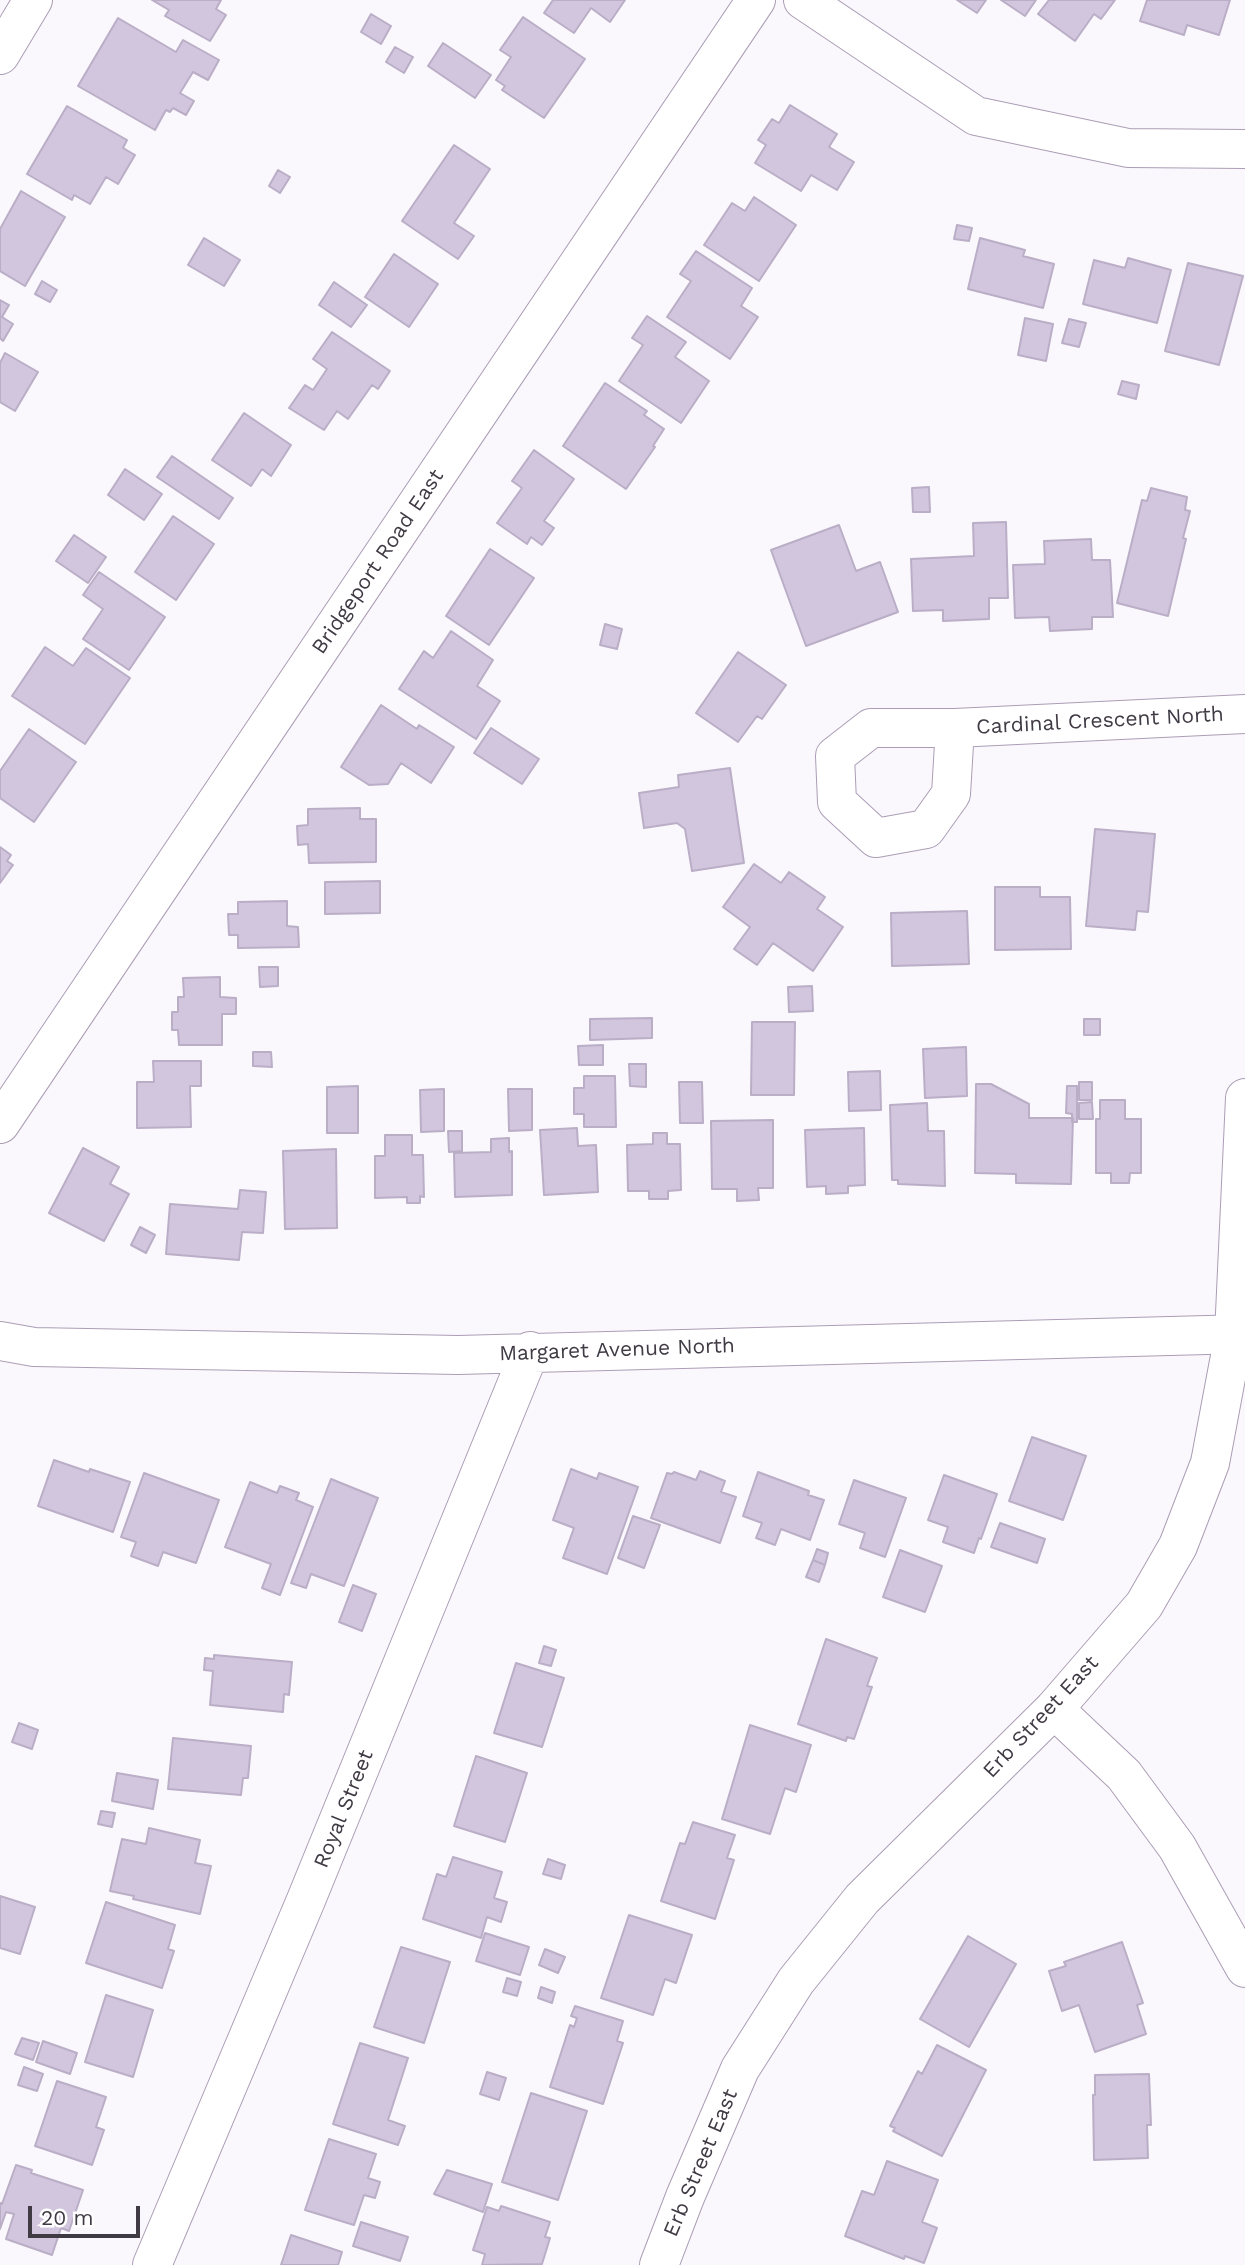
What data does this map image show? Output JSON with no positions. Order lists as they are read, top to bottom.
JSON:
{
  "streets": {
    "street": [
      "Bridgeport Road East",
      "Cardinal Crescent North",
      "Margaret Avenue North",
      "Erb Street East",
      "Royal Street"
    ]
  },
  "crossings": [
    ["Margaret Avenue North", "Erb Street East"],
    ["Margaret Avenue North", "Royal Street"]
  ],
  "scale_bar": "20 m"
}
